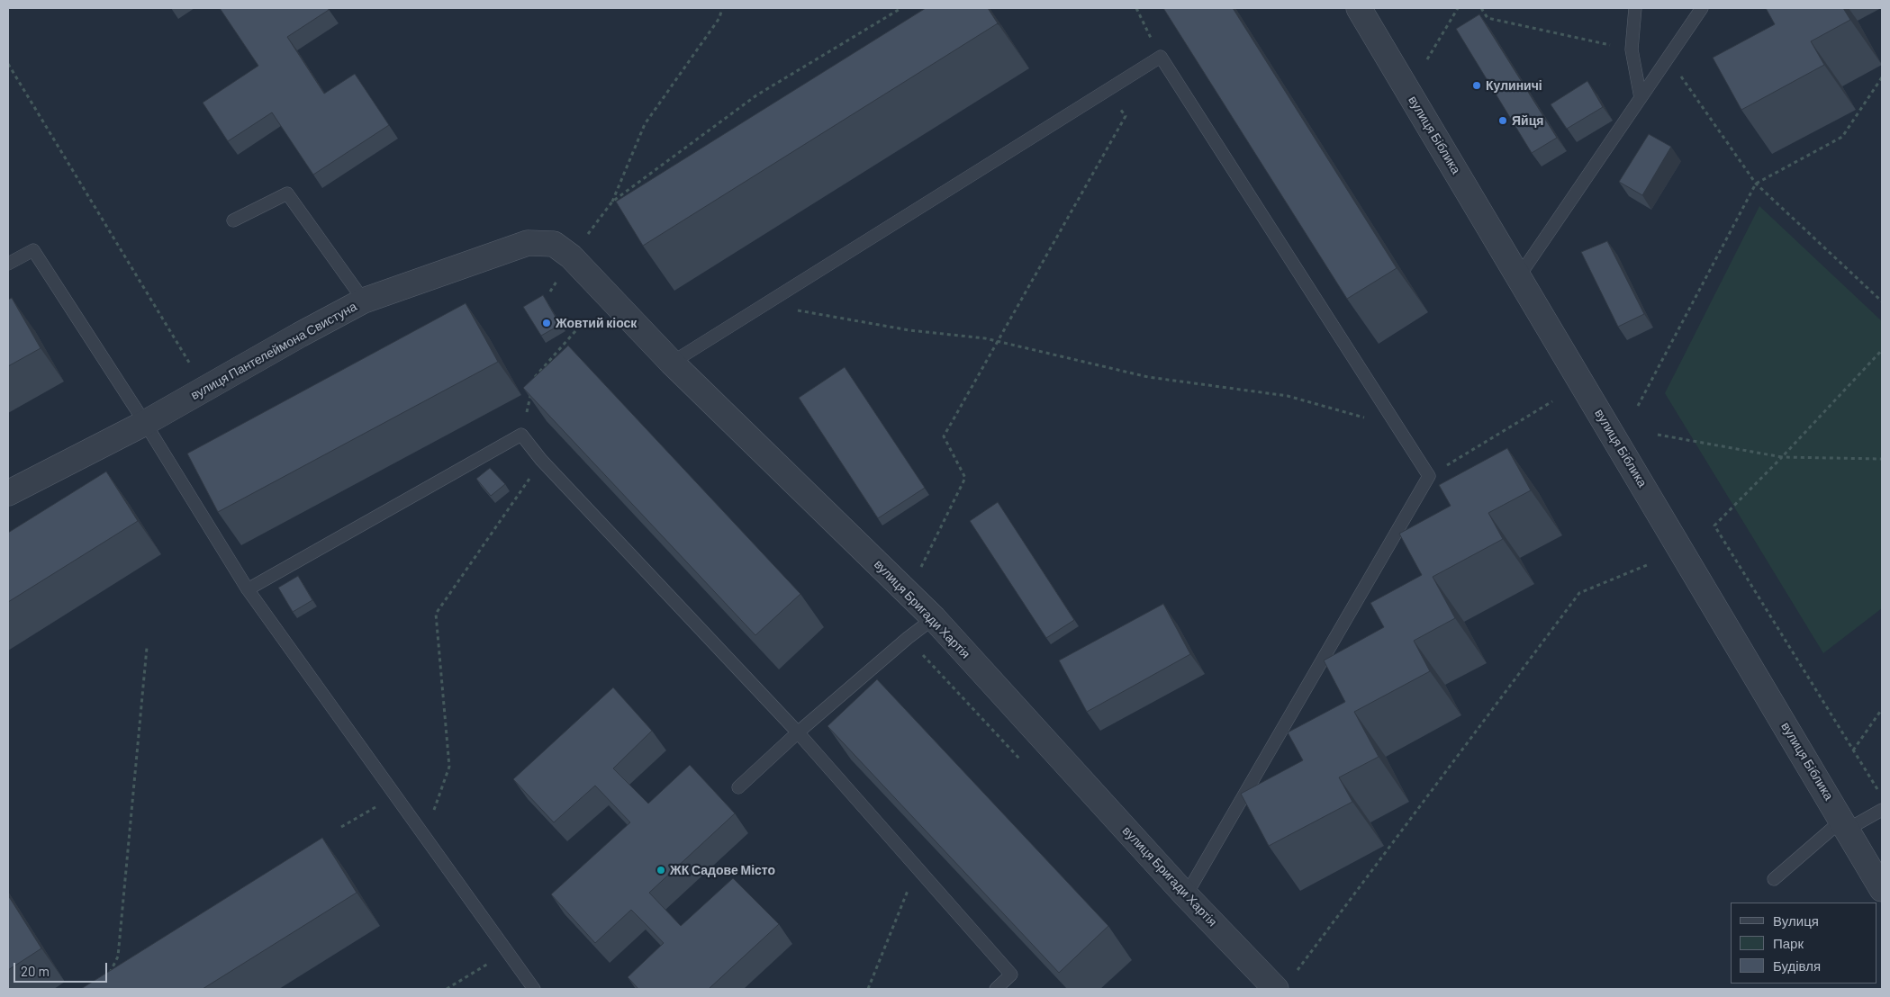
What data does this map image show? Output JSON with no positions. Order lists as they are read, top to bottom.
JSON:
{
  "streets": {
    "street": ["вулиця Біблика", "вулиця Пантелеймона Свистуна", "вулиця Бригади Хартія"]
  },
  "crossings": [
    ["вулиця Пантелеймона Свистуна", "вулиця Бригади Хартія"]
  ],
  "places": [
    "Кулиничі",
    "Яйця",
    "Жовтий кіоск",
    "ЖК Садове Місто"
  ],
  "legend": ["Вулиця", "Парк", "Будівля"],
  "scale_bar": "20 m"
}
